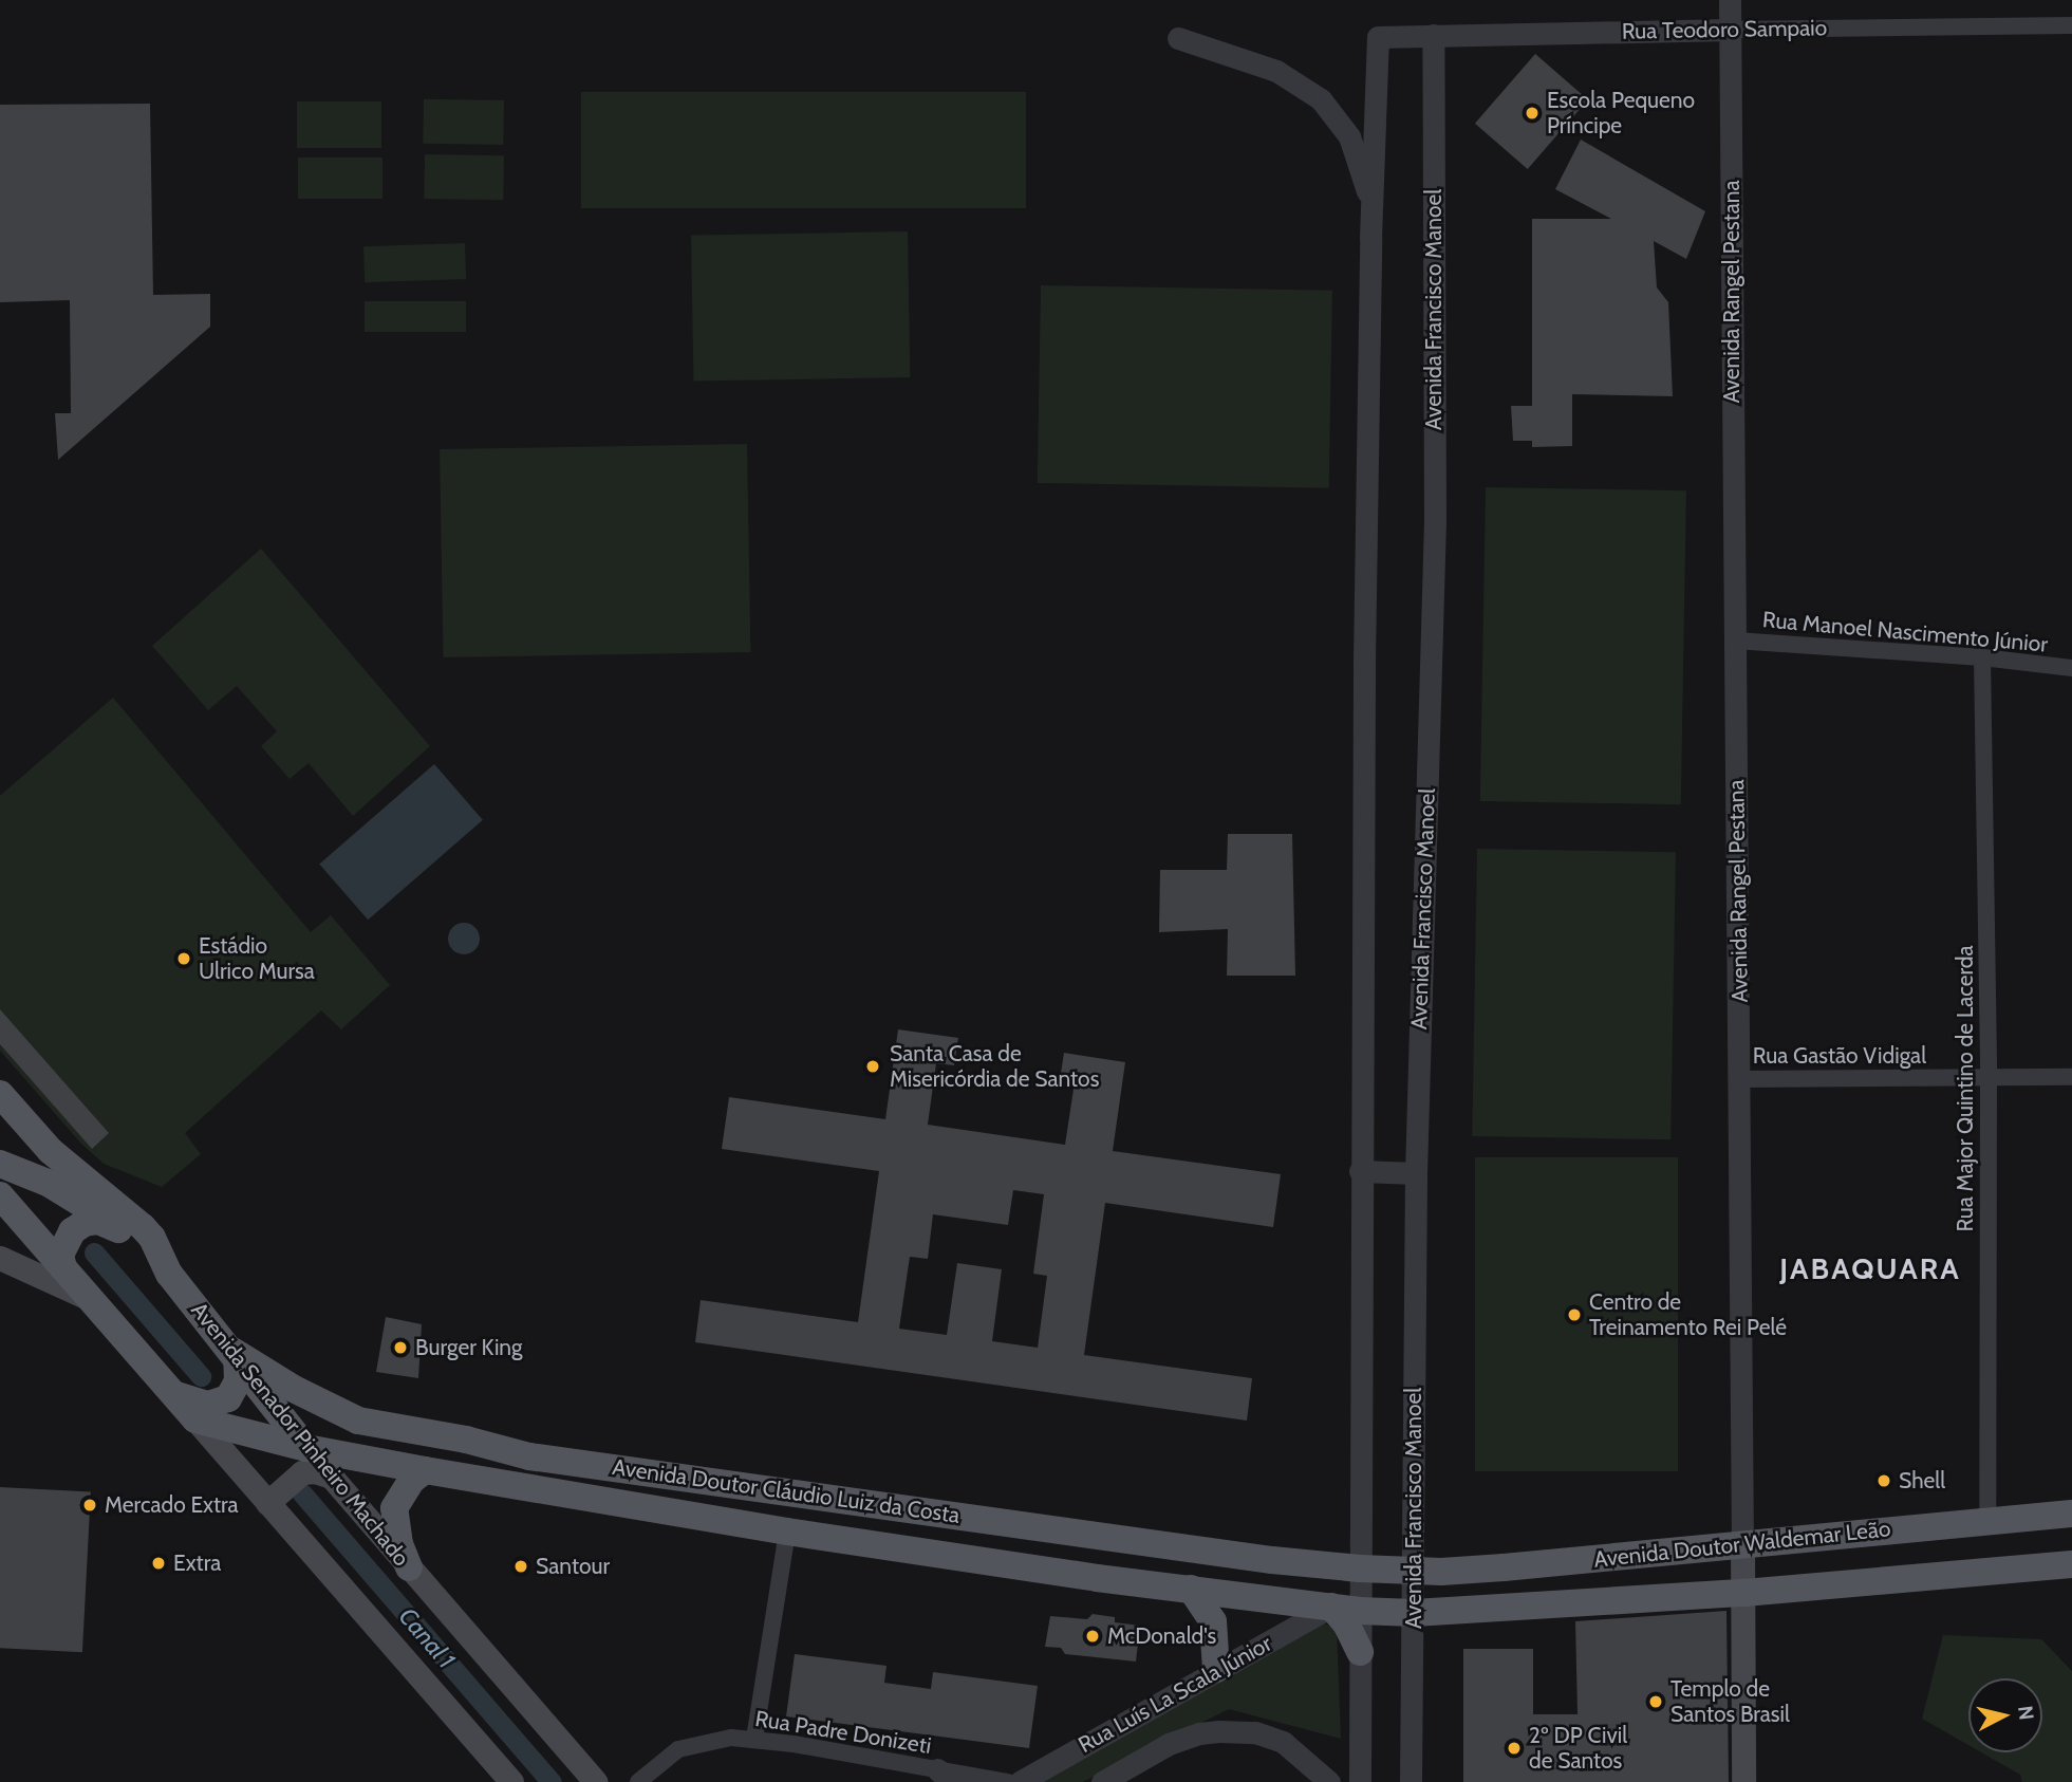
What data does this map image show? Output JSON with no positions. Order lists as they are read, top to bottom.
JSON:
{
  "streets": {
    "main road": [
      "Avenida Rangel Pestana",
      "Avenida Senador Pinheiro Machado",
      "Avenida Doutor Cláudio Luiz da Costa",
      "Avenida Doutor Waldemar Leão"
    ],
    "street": [
      "Rua Teodoro Sampaio",
      "Avenida Francisco Manoel",
      "Rua Manoel Nascimento Júnior",
      "Rua Gastão Vidigal",
      "Rua Major Quintino de Lacerda",
      "Rua Luís La Scala Júnior",
      "Rua Padre Donizeti"
    ]
  },
  "crossings": [
    ["Rua Teodoro Sampaio", "Avenida Rangel Pestana"],
    ["Rua Teodoro Sampaio", "Avenida Francisco Manoel"],
    ["Avenida Rangel Pestana", "Rua Manoel Nascimento Júnior"],
    ["Avenida Rangel Pestana", "Rua Gastão Vidigal"],
    ["Avenida Rangel Pestana", "Avenida Doutor Waldemar Leão"],
    ["Avenida Francisco Manoel", "Avenida Doutor Waldemar Leão"],
    ["Rua Manoel Nascimento Júnior", "Rua Major Quintino de Lacerda"],
    ["Rua Gastão Vidigal", "Rua Major Quintino de Lacerda"],
    ["Rua Major Quintino de Lacerda", "Avenida Doutor Waldemar Leão"],
    ["Avenida Senador Pinheiro Machado", "Avenida Doutor Cláudio Luiz da Costa"],
    ["Avenida Doutor Cláudio Luiz da Costa", "Avenida Doutor Waldemar Leão"],
    ["Avenida Doutor Cláudio Luiz da Costa", "Rua Luís La Scala Júnior"]
  ],
  "districts": ["JABAQUARA"],
  "water": ["Canal 1"],
  "places": [
    "Escola Pequeno Príncipe",
    "Estádio Ulrico Mursa",
    "Santa Casa de Misericórdia de Santos",
    "Centro de Treinamento Rei Pelé",
    "Burger King",
    "Shell",
    "Mercado Extra",
    "Extra",
    "Santour",
    "McDonald's",
    "Templo de Santos Brasil",
    "2º DP Civil de Santos"
  ],
  "north": "right"
}
